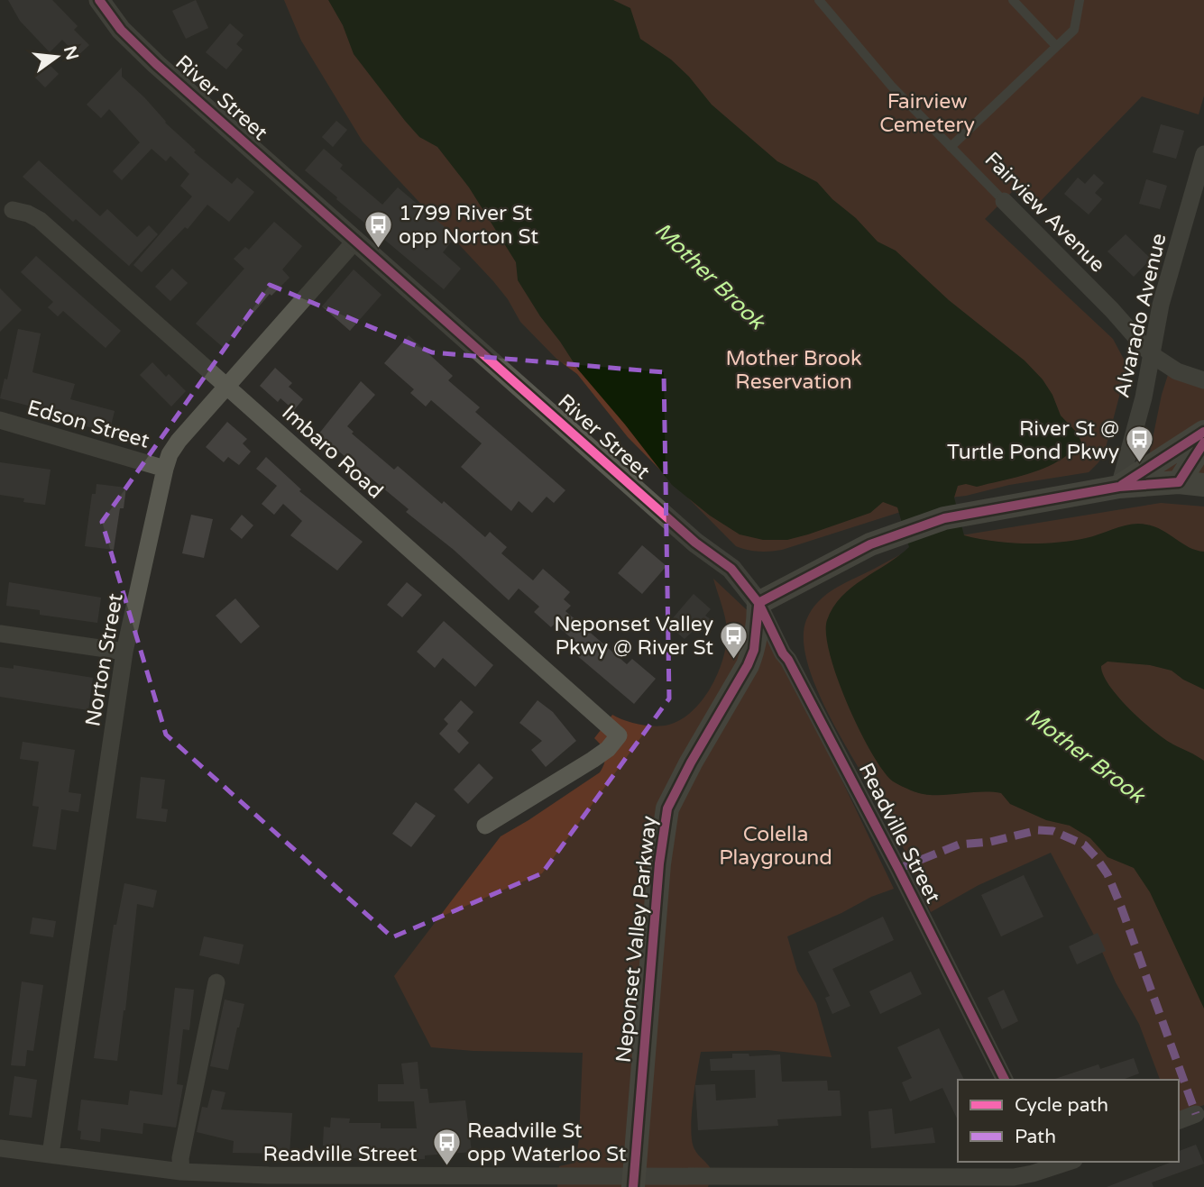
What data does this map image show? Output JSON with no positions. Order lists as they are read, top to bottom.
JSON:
{
  "streets": {
    "main road": ["Neponset Valley Parkway"],
    "street": [
      "River Street",
      "Fairview Avenue",
      "Alvarado Avenue",
      "Edson Street",
      "Imbaro Road",
      "Norton Street",
      "Readville Street"
    ]
  },
  "crossings": [
    ["River Street", "Norton Street"],
    ["River Street", "Readville Street"],
    ["River Street", "Neponset Valley Parkway"],
    ["Fairview Avenue", "Alvarado Avenue"],
    ["Edson Street", "Norton Street"],
    ["Imbaro Road", "Norton Street"],
    ["Norton Street", "Readville Street"],
    ["Readville Street", "Neponset Valley Parkway"]
  ],
  "water": ["Mother Brook"],
  "parks": ["Fairview Cemetery", "Mother Brook Reservation", "Colella Playground"],
  "places": {
    "bus stop": [
      "1799 River St opp Norton St",
      "River St @ Turtle Pond Pkwy",
      "Neponset Valley Pkwy @ River St",
      "Readville St opp Waterloo St"
    ]
  },
  "legend": ["Cycle path", "Path"],
  "north": "right"
}
